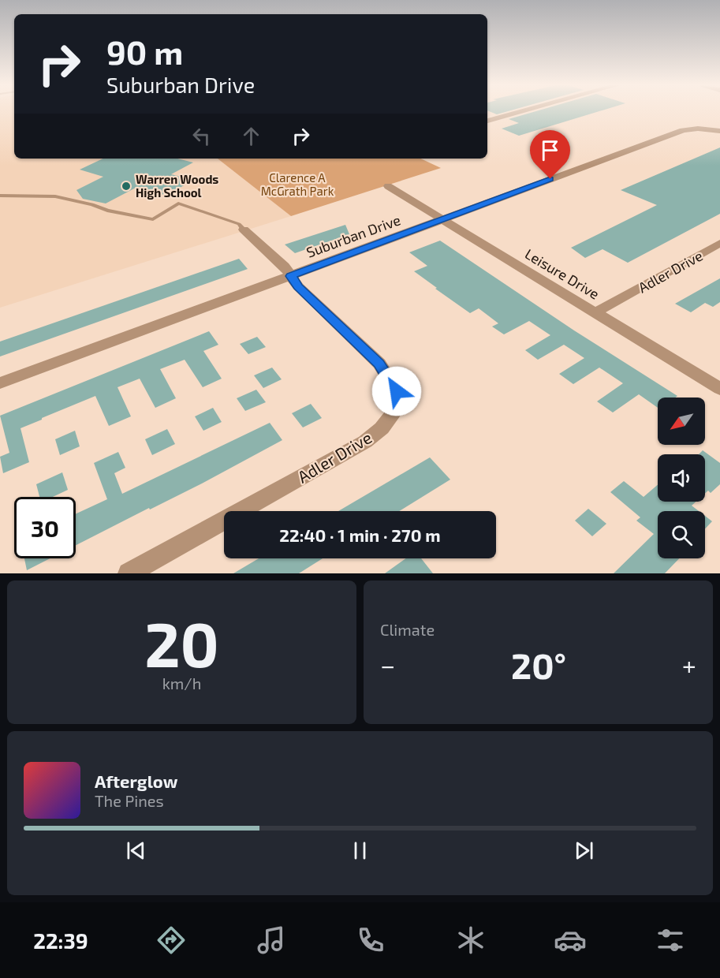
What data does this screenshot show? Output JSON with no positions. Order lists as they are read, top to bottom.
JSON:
{
  "streets": {
    "street": ["Suburban Drive", "Adler Drive", "Leisure Drive"]
  },
  "crossings": [
    ["Suburban Drive", "Adler Drive"],
    ["Suburban Drive", "Leisure Drive"],
    ["Adler Drive", "Leisure Drive"]
  ],
  "parks": ["Clarence A McGrath Park"],
  "places": ["Warren Woods High School"],
  "north": "bottom left",
  "page": {
    "turn": ["90 m", "Suburban Drive"],
    "limit": "30",
    "trip": "22:40 · 1 min · 270 m",
    "tile": [
      ["20", "km/h"],
      "Climate"
    ],
    "heat": ["−", "20°", "+"],
    "song": ["Afterglow", "The Pines"],
    "tabs": "22:39"
  }
}
